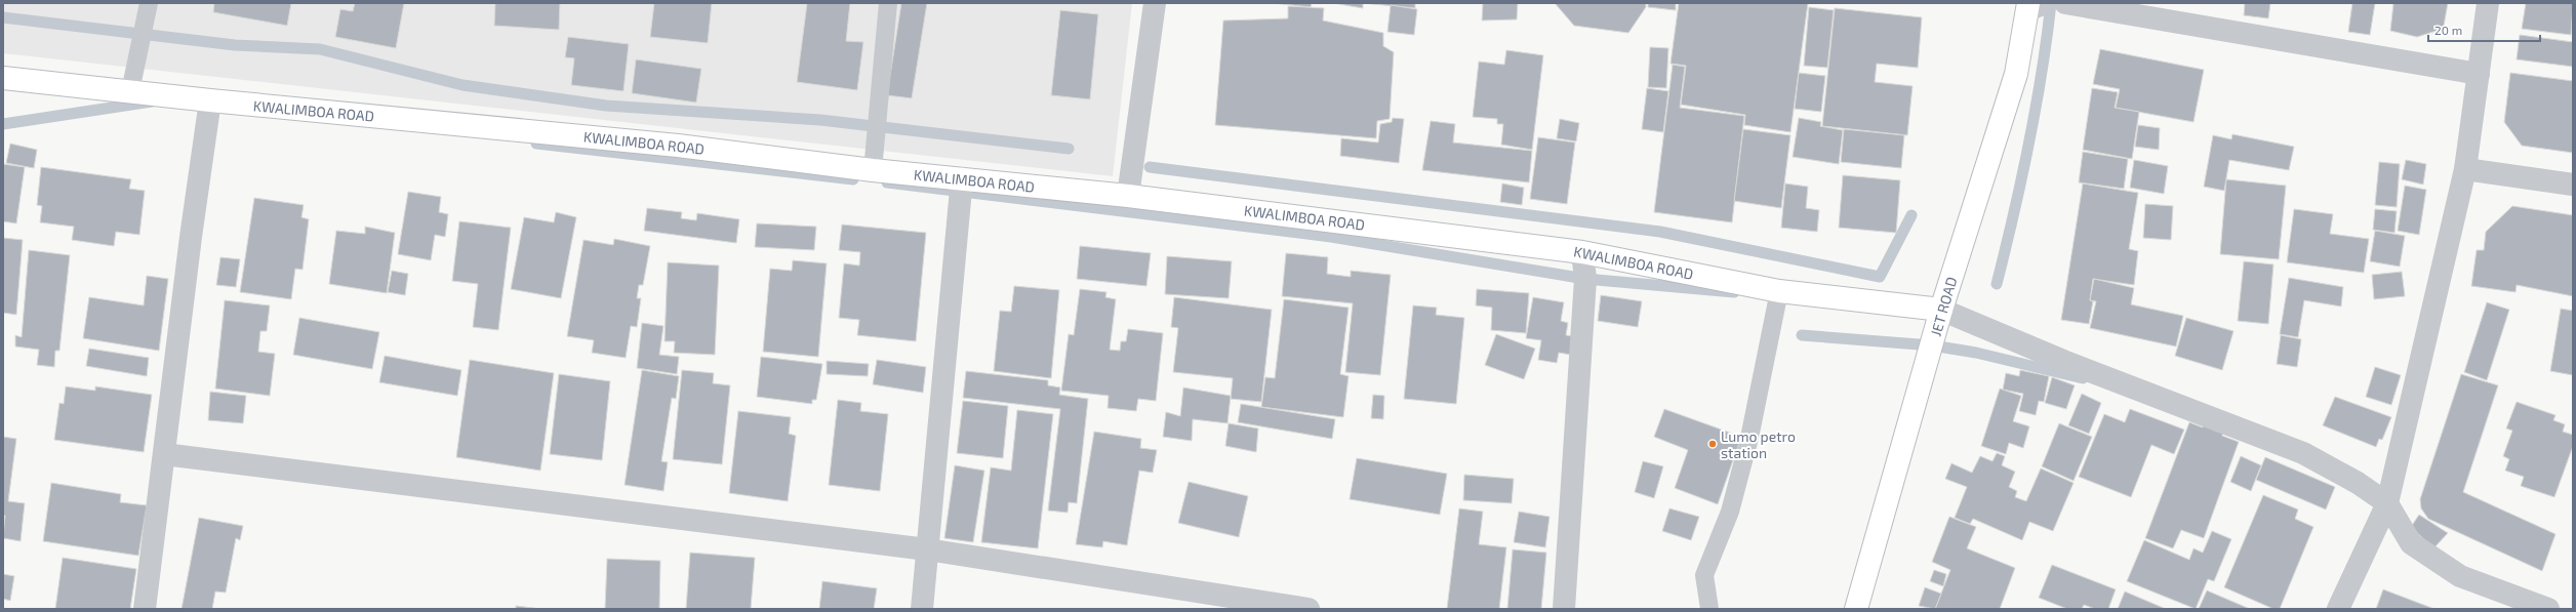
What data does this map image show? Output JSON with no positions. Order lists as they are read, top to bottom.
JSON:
{
  "streets": {
    "street": ["KWALIMBOA ROAD", "JET ROAD"]
  },
  "crossings": [
    ["KWALIMBOA ROAD", "JET ROAD"]
  ],
  "places": ["Lumo petro station"],
  "scale_bar": "20 m"
}
